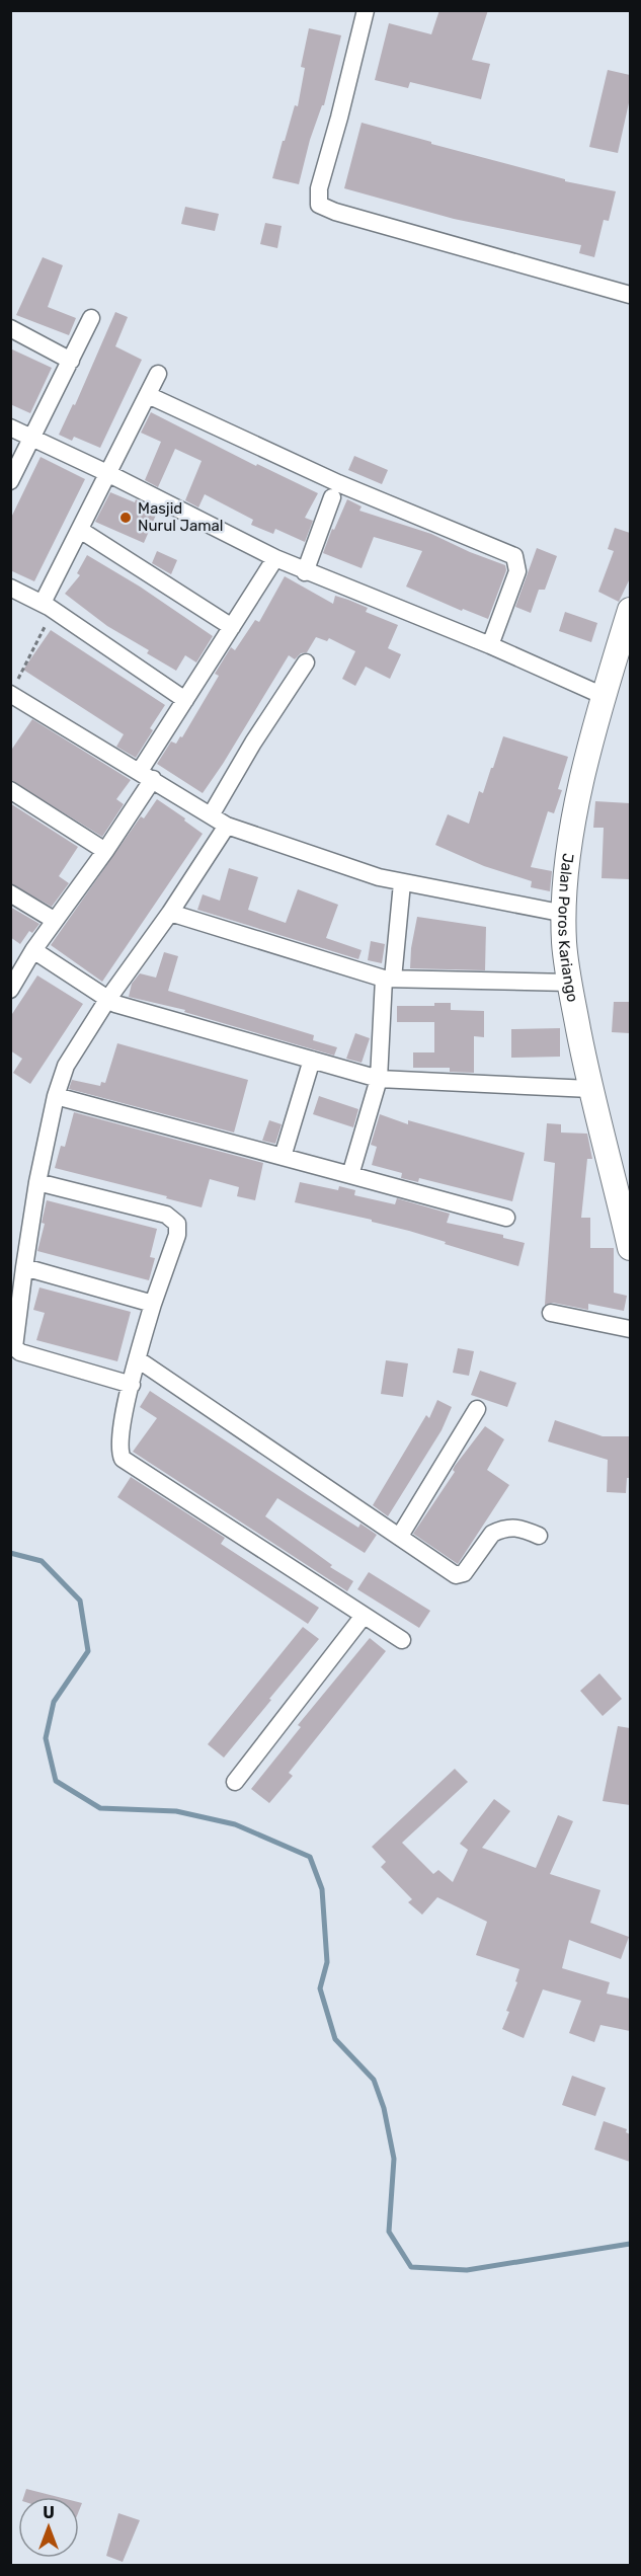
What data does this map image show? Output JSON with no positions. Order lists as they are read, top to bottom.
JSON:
{
  "streets": {
    "main road": ["Jalan Poros Kariango"]
  },
  "places": ["Masjid Nurul Jamal"],
  "north": "top"
}
